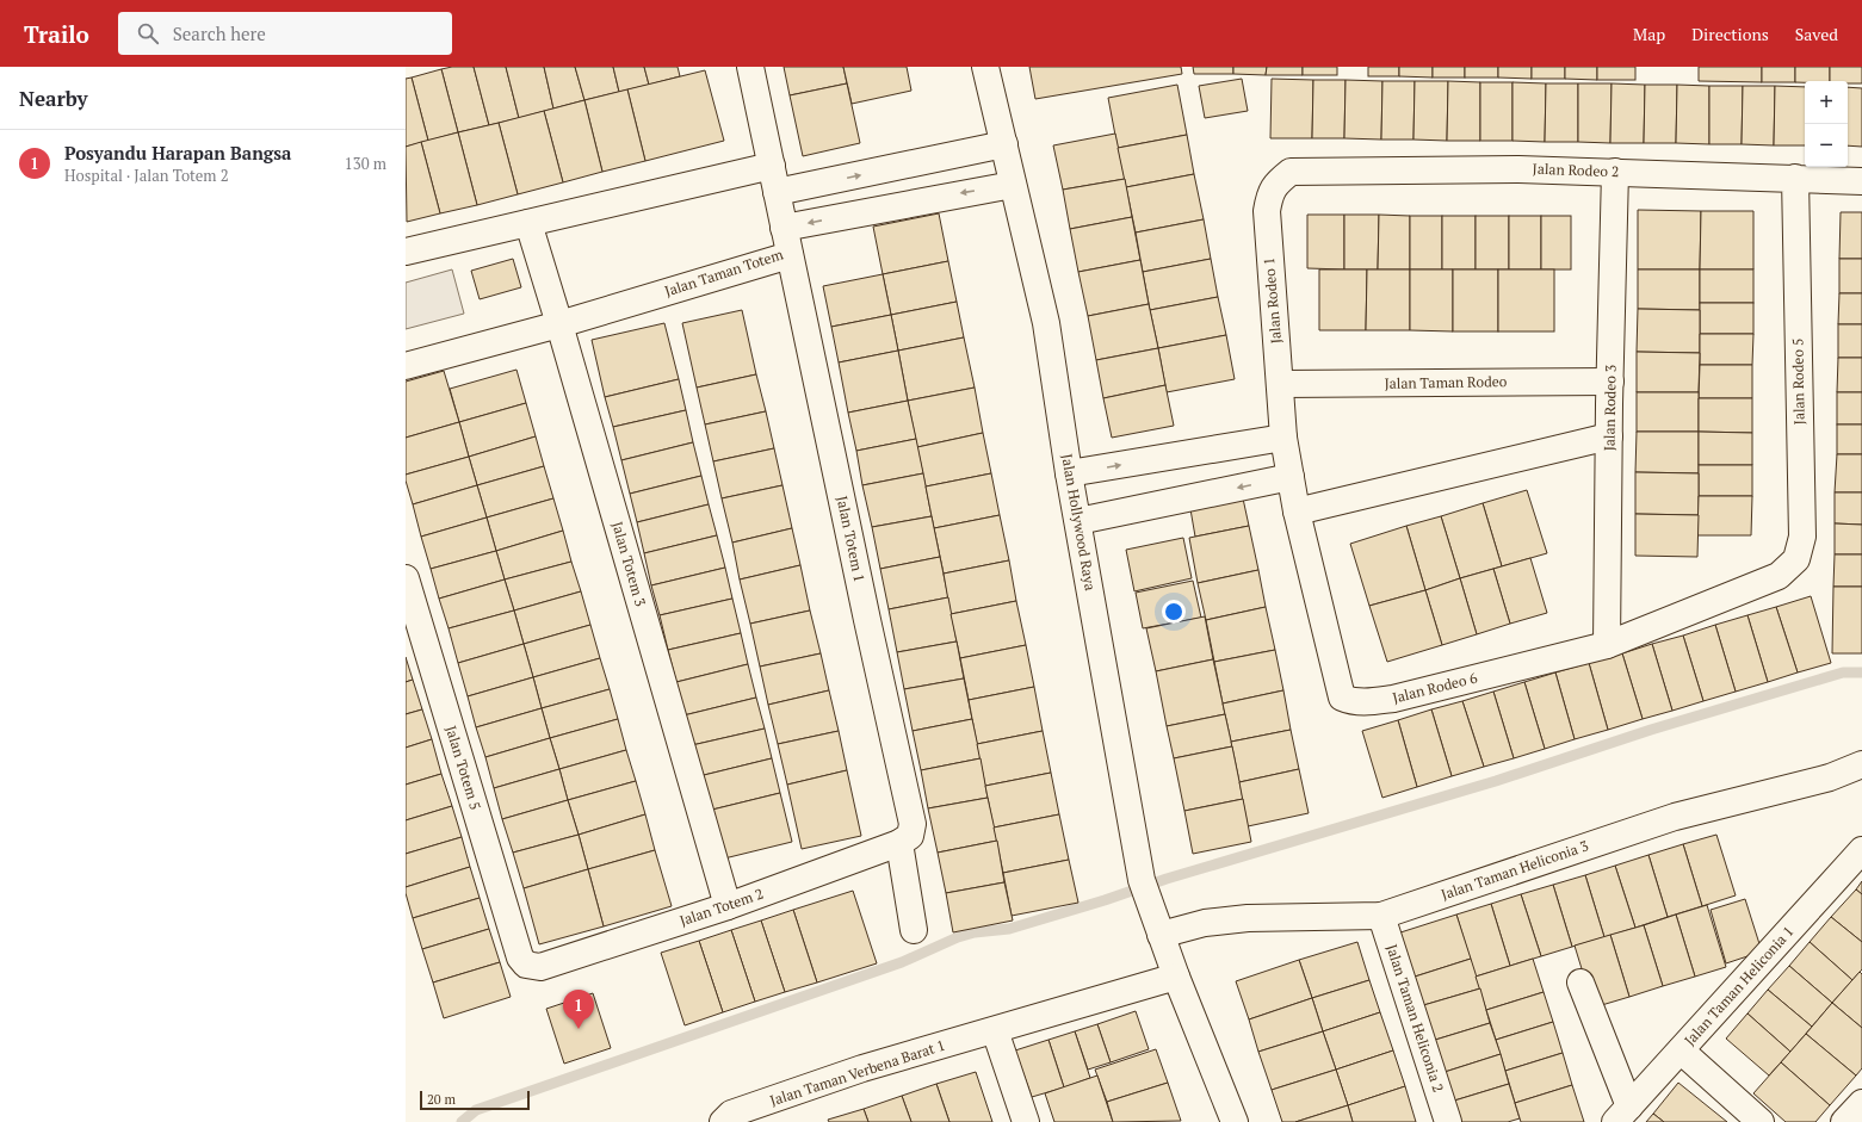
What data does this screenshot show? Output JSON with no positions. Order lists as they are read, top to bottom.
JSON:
{
  "streets": {
    "street": [
      "Jalan Rodeo 2",
      "Jalan Taman Totem",
      "Jalan Rodeo 1",
      "Jalan Rodeo 5",
      "Jalan Taman Rodeo",
      "Jalan Rodeo 3",
      "Jalan Hollywood Raya",
      "Jalan Totem 1",
      "Jalan Totem 3",
      "Jalan Rodeo 6",
      "Jalan Totem 5",
      "Jalan Taman Heliconia 3",
      "Jalan Totem 2",
      "Jalan Taman Heliconia 1",
      "Jalan Taman Heliconia 2",
      "Jalan Taman Verbena Barat 1"
    ]
  },
  "crossings": [
    ["Jalan Rodeo 2", "Jalan Rodeo 1"],
    ["Jalan Rodeo 2", "Jalan Rodeo 5"],
    ["Jalan Rodeo 2", "Jalan Rodeo 3"],
    ["Jalan Taman Totem", "Jalan Totem 1"],
    ["Jalan Taman Totem", "Jalan Totem 3"],
    ["Jalan Rodeo 1", "Jalan Taman Rodeo"],
    ["Jalan Rodeo 1", "Jalan Rodeo 6"],
    ["Jalan Rodeo 5", "Jalan Rodeo 6"],
    ["Jalan Taman Rodeo", "Jalan Rodeo 3"],
    ["Jalan Rodeo 3", "Jalan Rodeo 6"],
    ["Jalan Hollywood Raya", "Jalan Taman Heliconia 3"],
    ["Jalan Hollywood Raya", "Jalan Taman Verbena Barat 1"],
    ["Jalan Totem 1", "Jalan Totem 2"],
    ["Jalan Totem 3", "Jalan Totem 2"],
    ["Jalan Totem 5", "Jalan Totem 2"],
    ["Jalan Taman Heliconia 3", "Jalan Taman Heliconia 2"]
  ],
  "scale_bar": "20 m",
  "page": {
    "header": "Trailo",
    "search": "Search here",
    "nav": ["Map", "Directions", "Saved"],
    "heading": "Nearby",
    "map_buttons": ["+", "−"],
    "list": [
      {
        "mark": "1",
        "name": "Posyandu Harapan Bangsa",
        "note": "Hospital · Jalan Totem 2",
        "value": "130 m"
      }
    ],
    "pins": "1",
    "scale": "20 m"
  }
}
